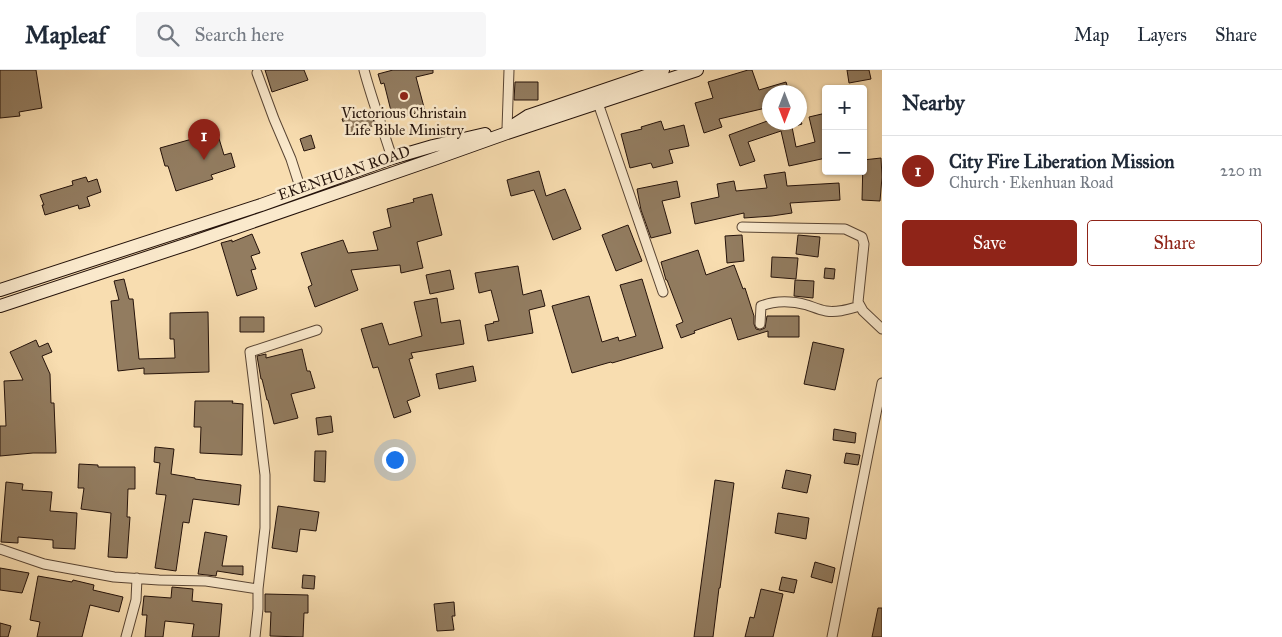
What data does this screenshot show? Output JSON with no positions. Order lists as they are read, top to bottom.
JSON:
{
  "streets": {
    "main road": ["EKENHUAN ROAD"]
  },
  "places": ["Victorious Christain Life Bible Ministry"],
  "north": "bottom",
  "page": {
    "header": "Mapleaf",
    "search": "Search here",
    "nav": ["Map", "Layers", "Share"],
    "heading": "Nearby",
    "map_buttons": ["+", "−"],
    "pins": "1",
    "list": [
      {
        "mark": "1",
        "name": "City Fire Liberation Mission",
        "note": "Church · Ekenhuan Road",
        "value": "220 m"
      }
    ],
    "buttons": ["Save", "Share"]
  }
}
